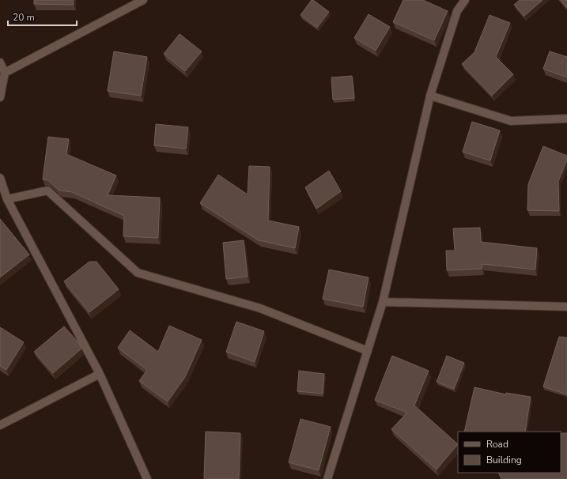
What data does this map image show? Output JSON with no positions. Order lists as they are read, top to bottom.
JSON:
{
  "legend": ["Road", "Building"],
  "scale_bar": "20 m"
}
